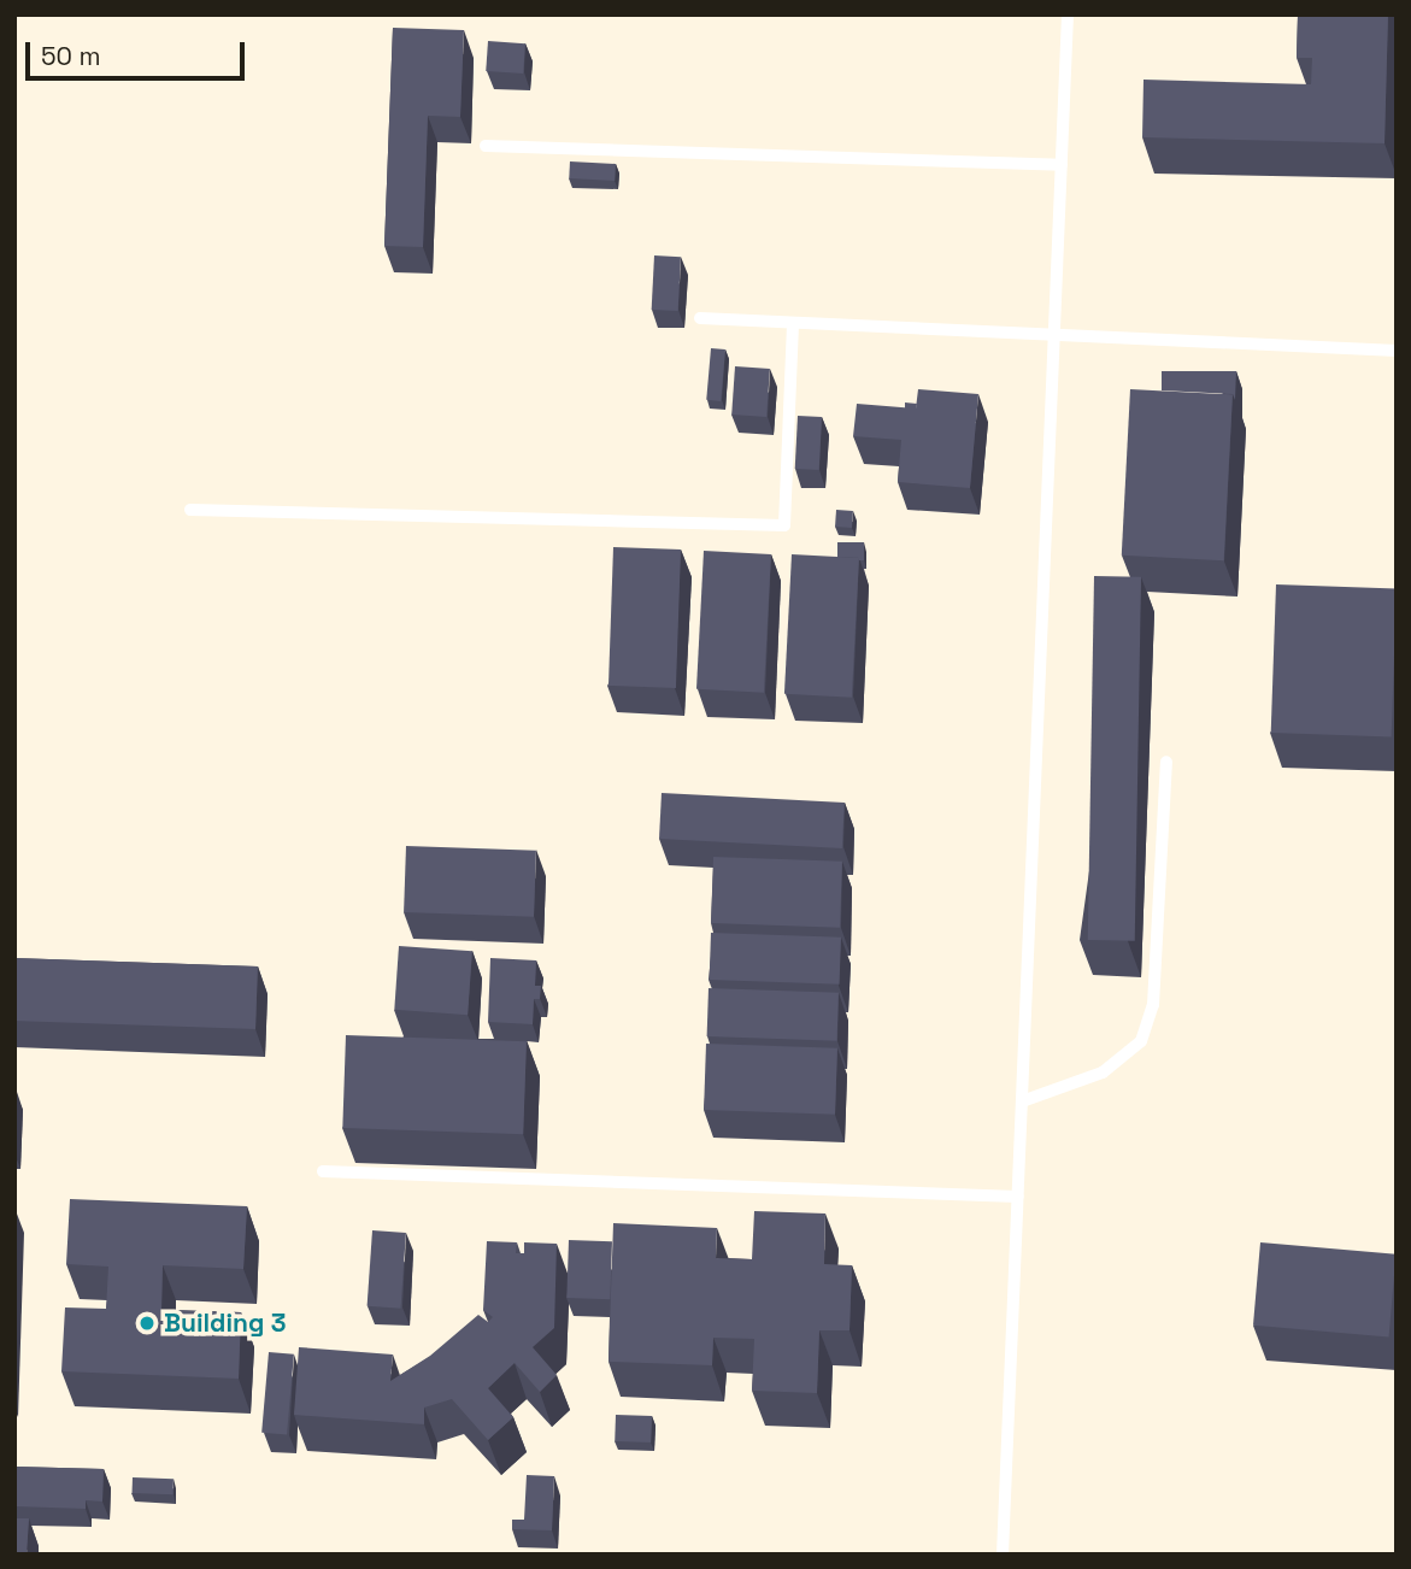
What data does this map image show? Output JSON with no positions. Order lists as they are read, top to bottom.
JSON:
{
  "places": ["Building 3"],
  "scale_bar": "50 m"
}
